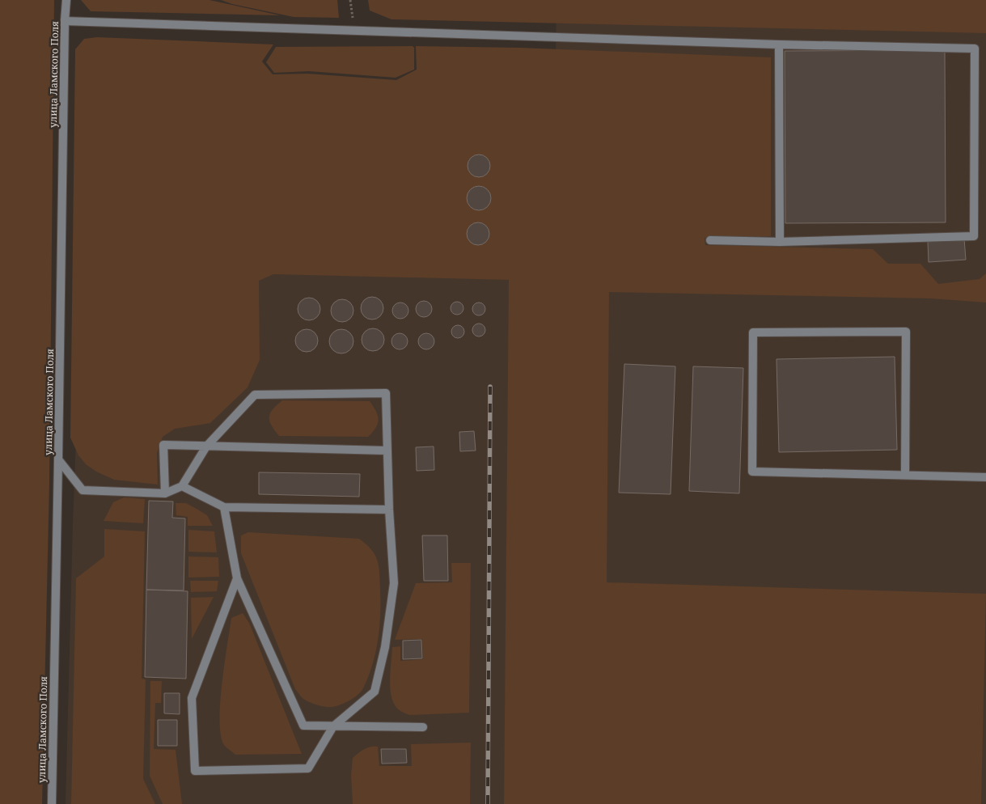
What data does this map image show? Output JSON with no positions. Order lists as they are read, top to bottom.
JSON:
{
  "streets": {
    "street": ["улица Ламского Поля"]
  }
}
